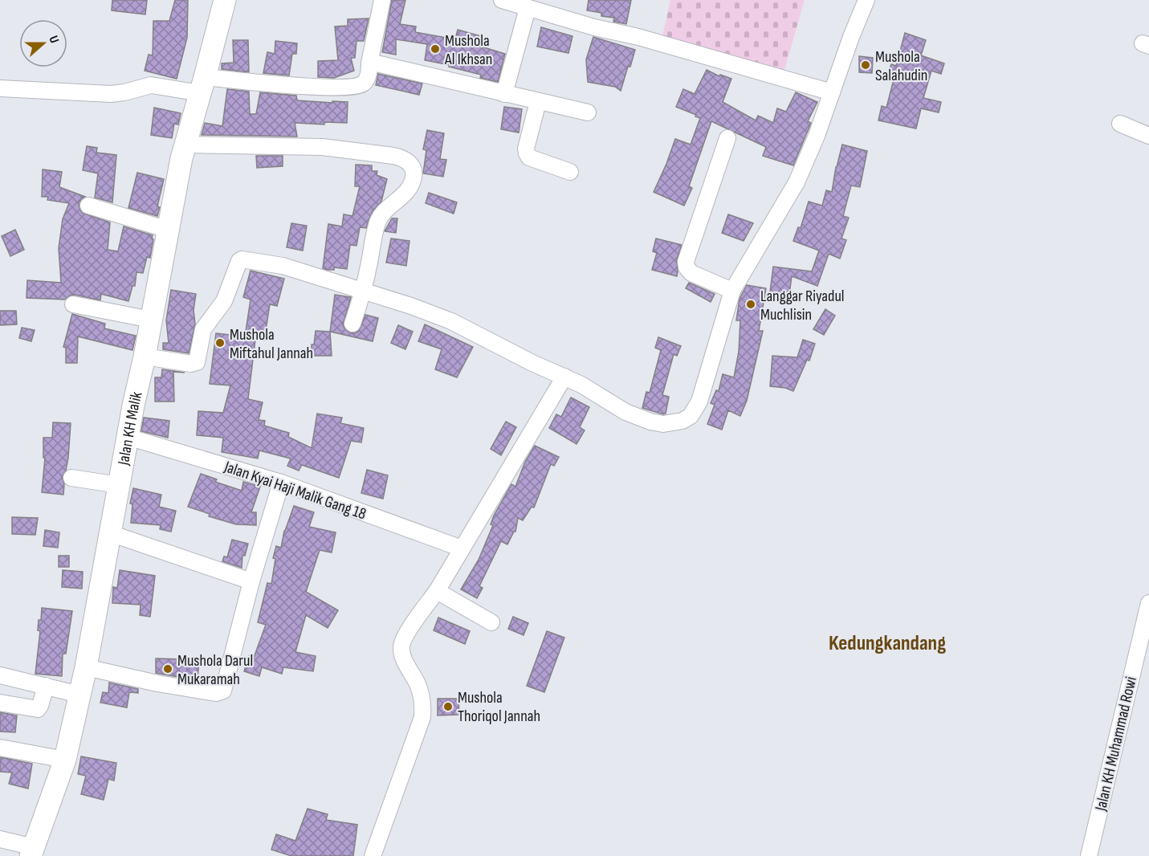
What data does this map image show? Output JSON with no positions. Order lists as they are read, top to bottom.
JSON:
{
  "streets": {
    "street": ["Jalan KH Malik", "Jalan Kyai Haji Malik Gang 18", "Jalan KH Muhammad Rowi"]
  },
  "crossings": [
    ["Jalan KH Malik", "Jalan Kyai Haji Malik Gang 18"]
  ],
  "districts": ["Kedungkandang"],
  "places": [
    "Mushola Al Ikhsan",
    "Mushola Salahudin",
    "Langgar Riyadul Muchlisin",
    "Mushola Miftahul Jannah",
    "Mushola Darul Mukaramah",
    "Mushola Thoriqol Jannah"
  ],
  "north": "right"
}
